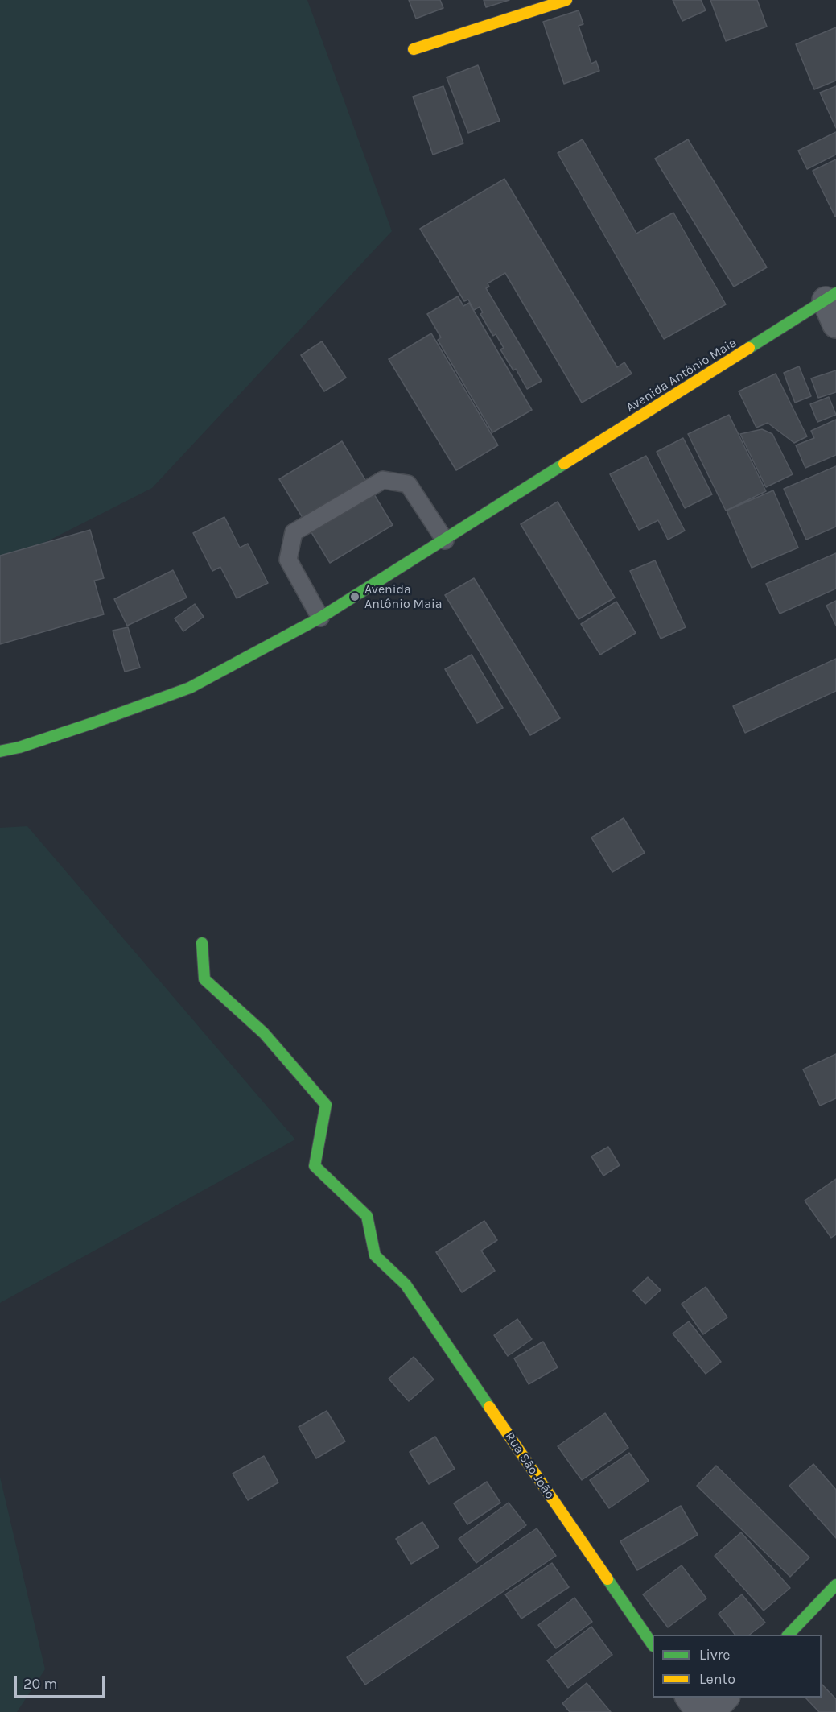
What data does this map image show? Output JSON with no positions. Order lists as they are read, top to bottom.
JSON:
{
  "streets": {
    "street": ["Avenida Antônio Maia", "Rua São João"]
  },
  "places": ["Avenida Antônio Maia"],
  "legend": ["Livre", "Lento"],
  "scale_bar": "20 m"
}
